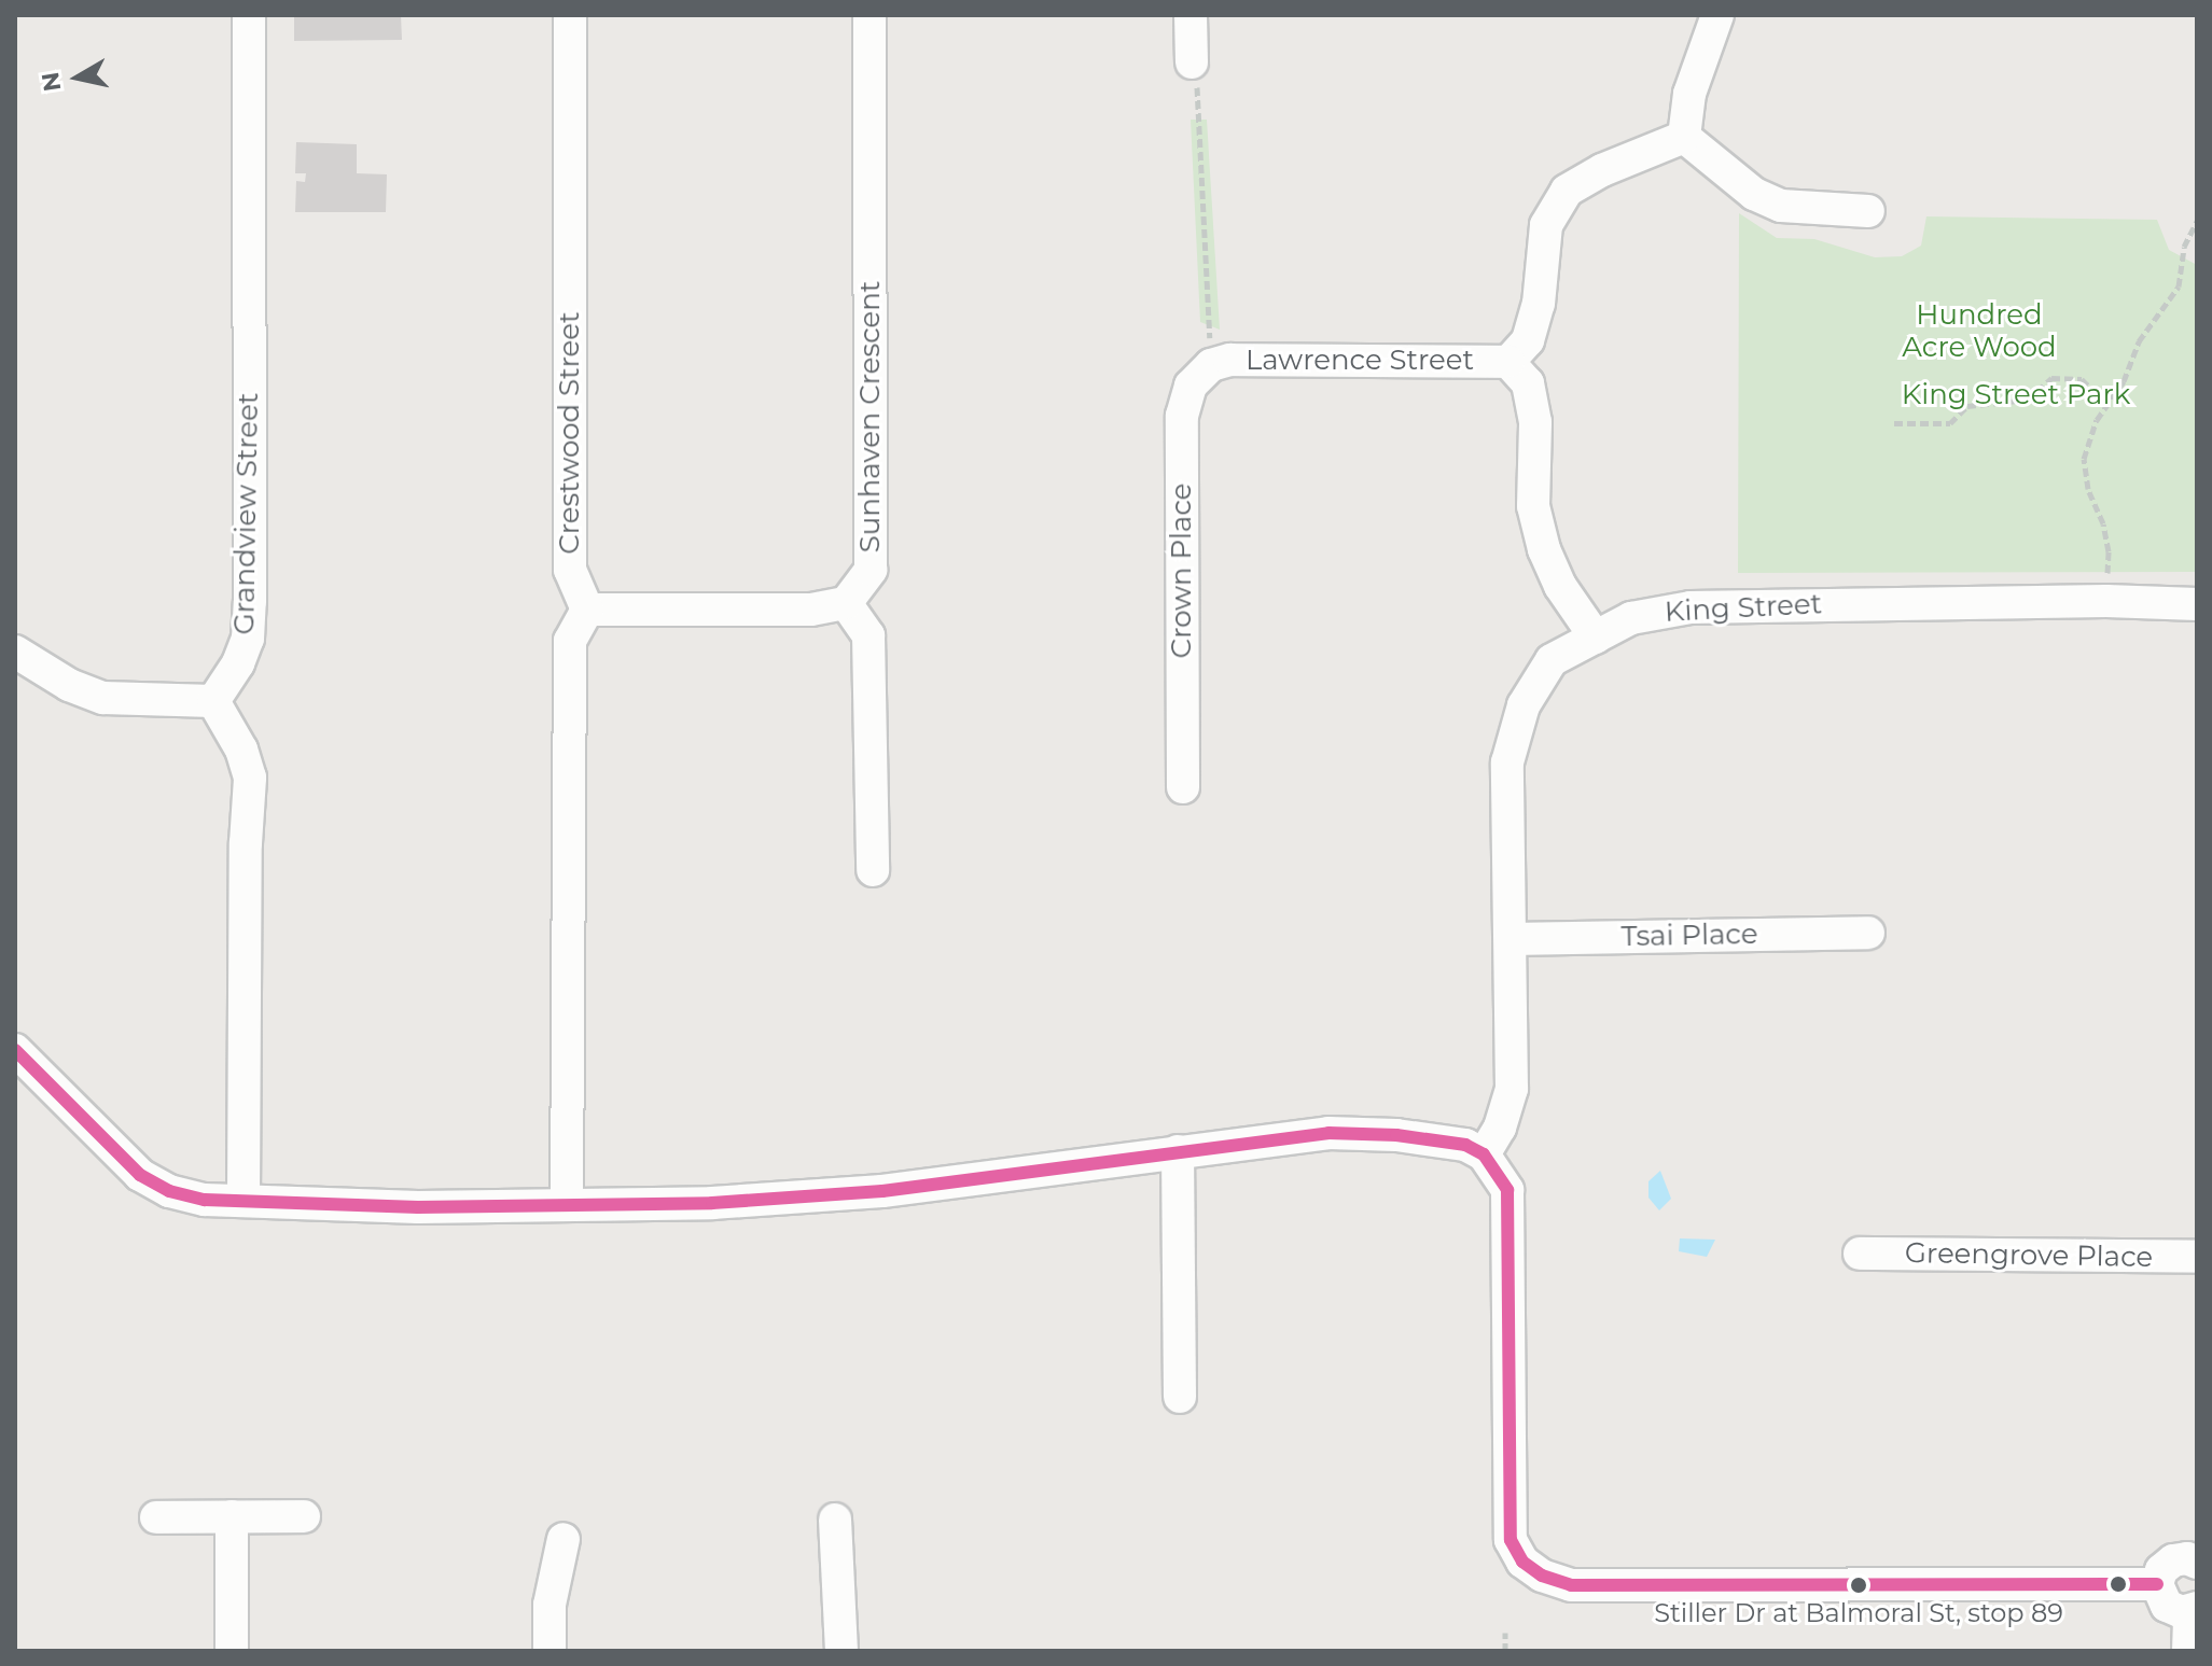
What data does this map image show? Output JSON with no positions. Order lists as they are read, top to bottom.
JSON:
{
  "streets": {
    "street": [
      "Lawrence Street",
      "Sunhaven Crescent",
      "Crestwood Street",
      "Grandview Street",
      "Crown Place",
      "King Street",
      "Tsai Place",
      "Greengrove Place"
    ]
  },
  "crossings": [
    ["Lawrence Street", "Crown Place"],
    ["King Street", "Tsai Place"]
  ],
  "parks": ["Hundred Acre Wood", "King Street Park"],
  "places": ["Stiller Dr at Balmoral St, stop 89"],
  "north": "left"
}
